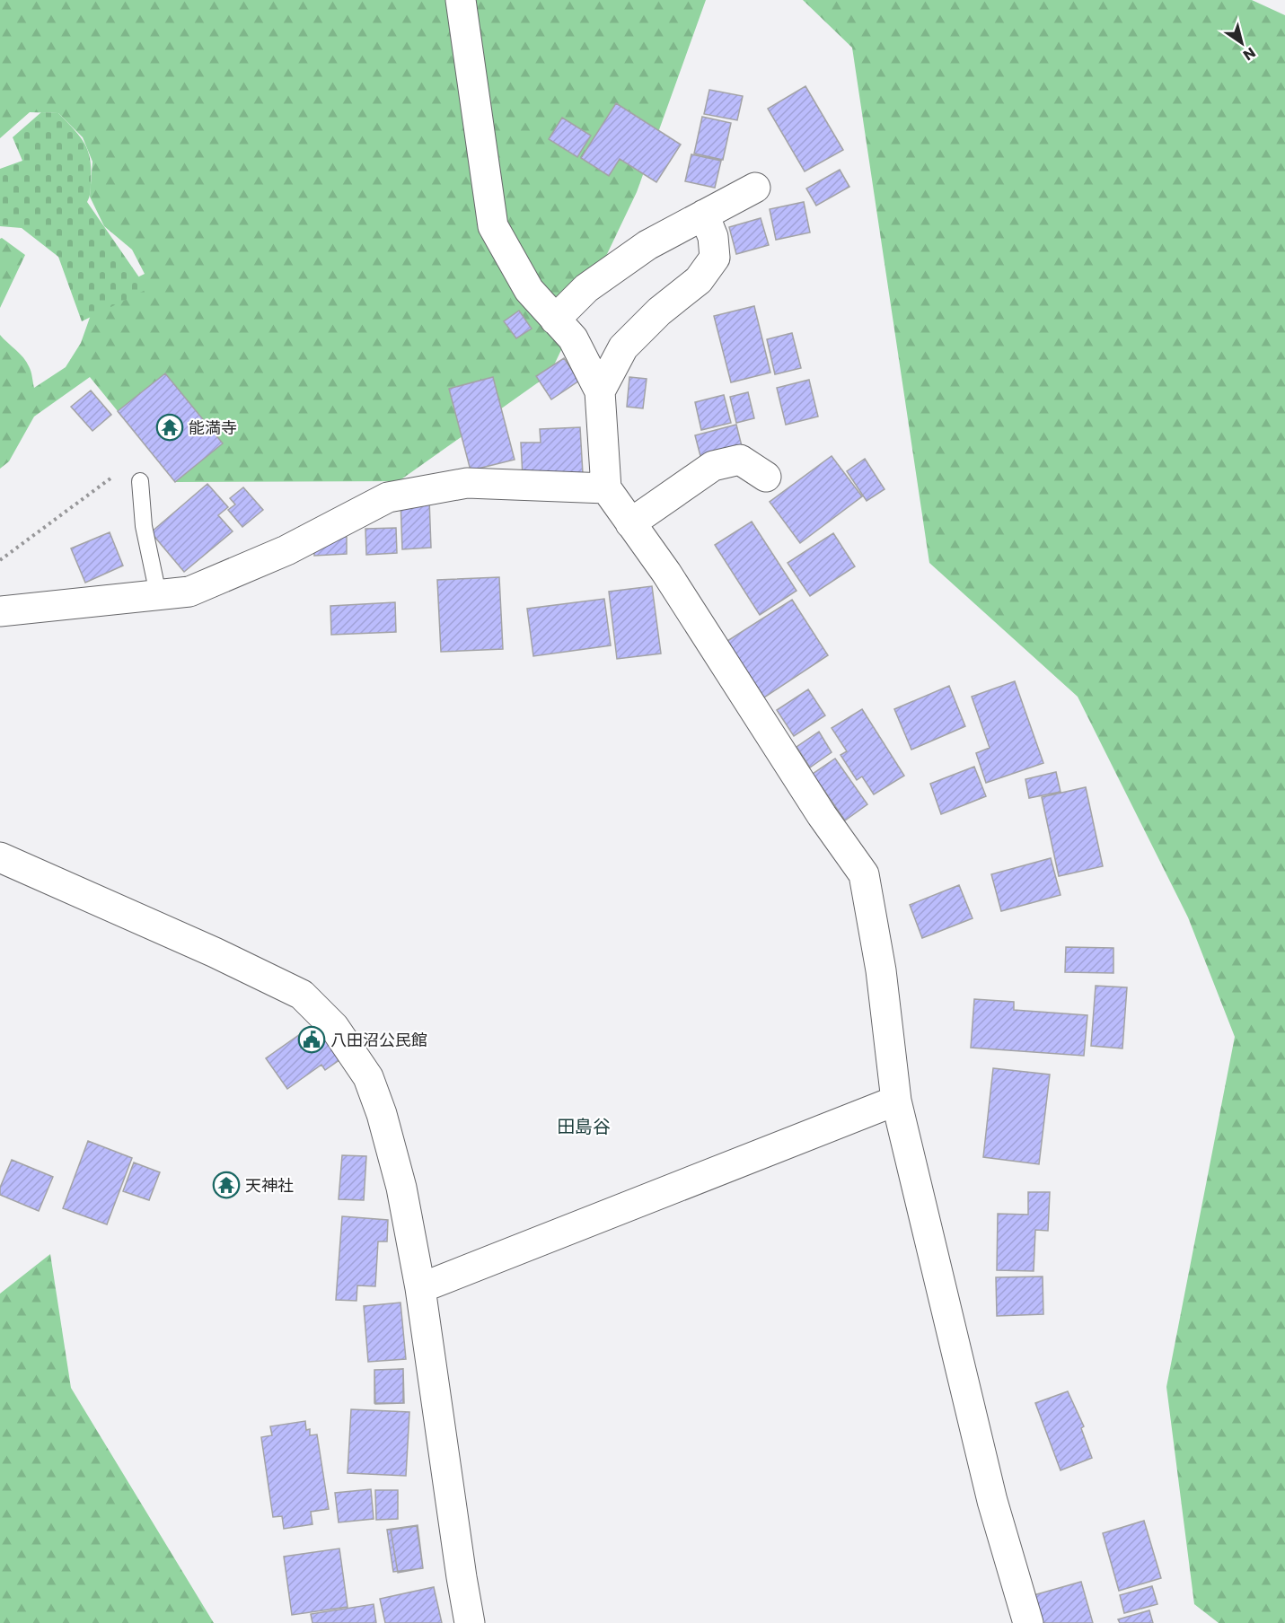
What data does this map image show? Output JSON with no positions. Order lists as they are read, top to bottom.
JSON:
{
  "districts": ["田島谷"],
  "places": {
    "temple": ["能満寺", "天神社"],
    "public building": ["八田沼公民館"]
  },
  "north": "bottom right"
}
